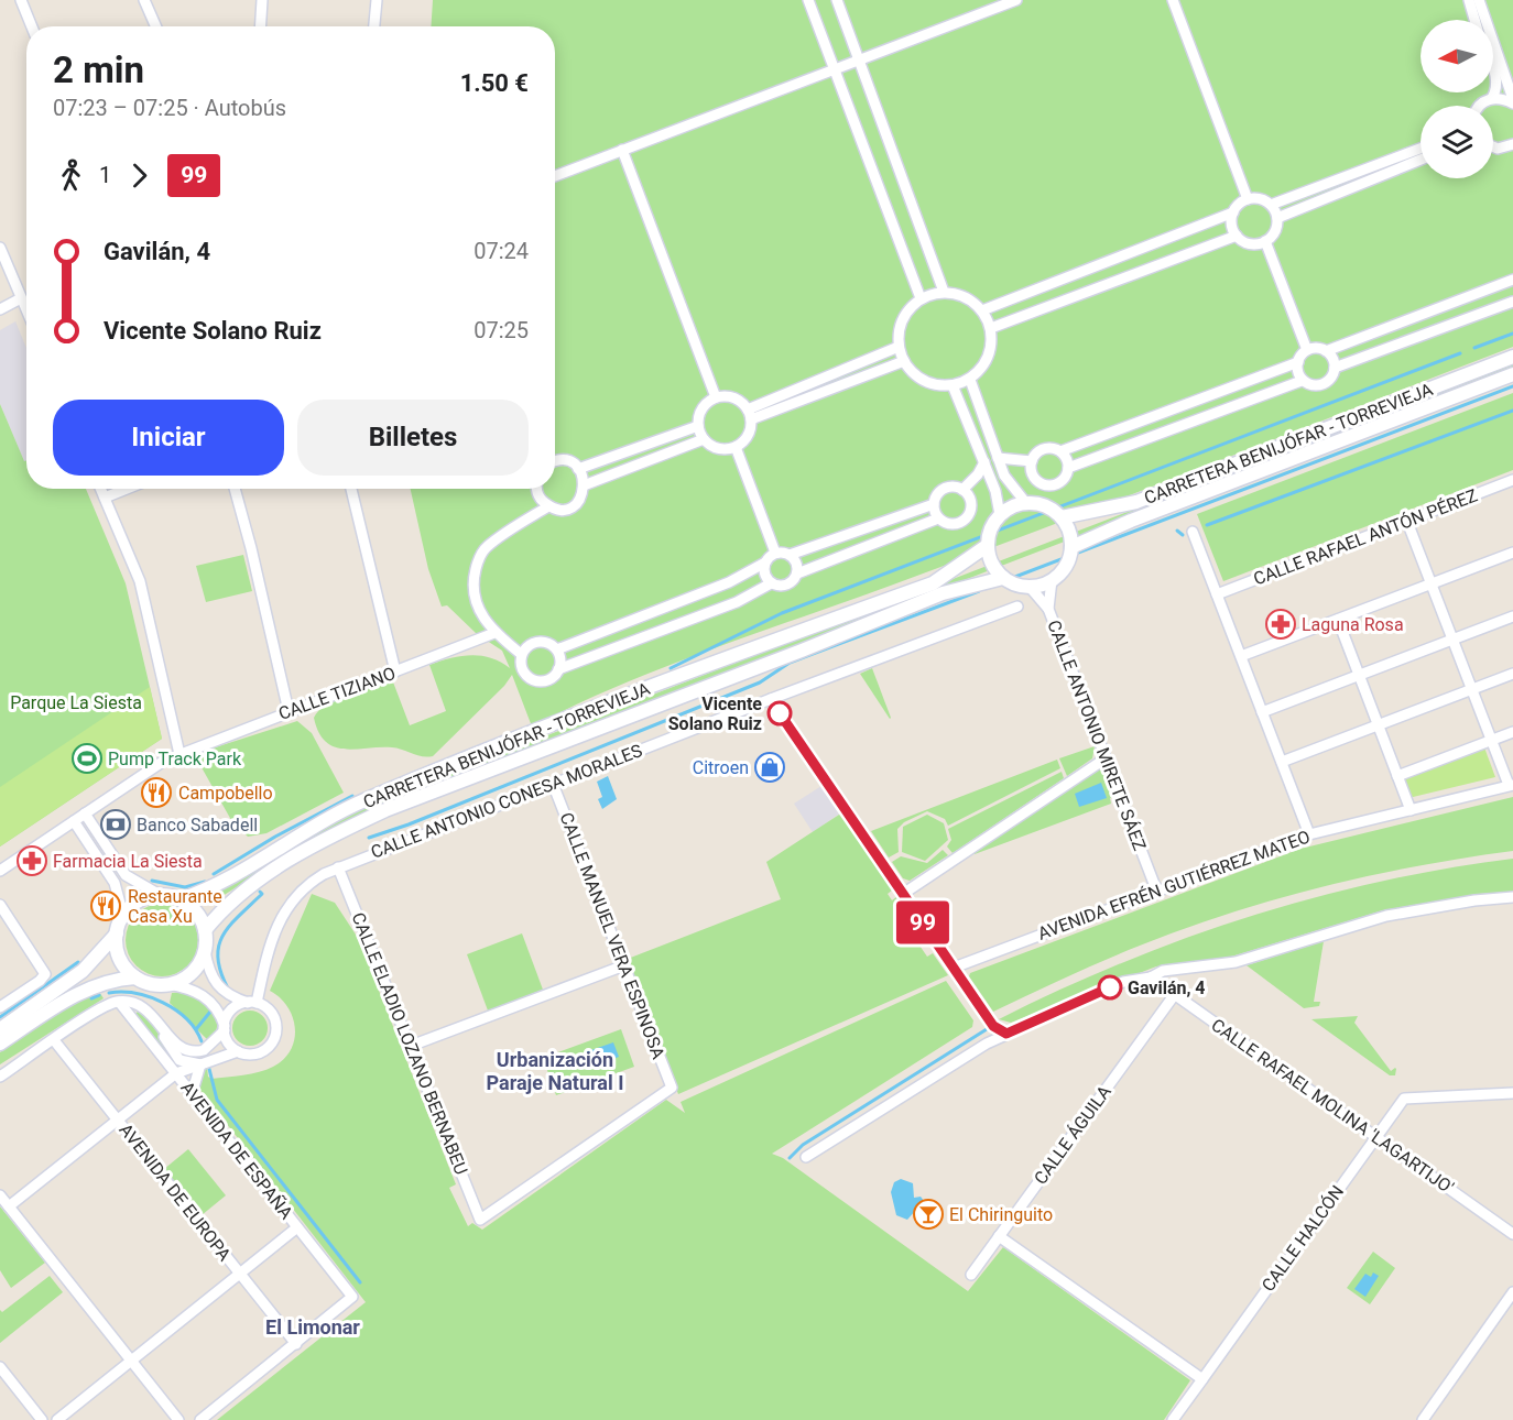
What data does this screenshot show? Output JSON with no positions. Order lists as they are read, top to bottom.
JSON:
{
  "streets": {
    "main road": ["CARRETERA BENIJÓFAR - TORREVIEJA"],
    "street": [
      "CALLE RAFAEL ANTÓN PÉREZ",
      "CALLE TIZIANO",
      "CALLE ANTONIO MIRETE SÁEZ",
      "CALLE ANTONIO CONESA MORALES",
      "AVENIDA EFRÉN GUTIÉRREZ MATEO",
      "CALLE MANUEL VERA ESPINOSA",
      "CALLE ELADIO LOZANO BERNABEU",
      "CALLE RAFAEL MOLINA 'LAGARTIJO'",
      "CALLE ÁGUILA",
      "AVENIDA DE ESPAÑA",
      "AVENIDA DE EUROPA",
      "CALLE HALCÓN"
    ]
  },
  "crossings": [
    ["CARRETERA BENIJÓFAR - TORREVIEJA", "CALLE ANTONIO MIRETE SÁEZ"],
    ["CALLE ANTONIO MIRETE SÁEZ", "AVENIDA EFRÉN GUTIÉRREZ MATEO"],
    ["CALLE ANTONIO CONESA MORALES", "CALLE MANUEL VERA ESPINOSA"],
    ["CALLE ANTONIO CONESA MORALES", "CALLE ELADIO LOZANO BERNABEU"],
    ["CALLE MANUEL VERA ESPINOSA", "CALLE ELADIO LOZANO BERNABEU"],
    ["CALLE RAFAEL MOLINA 'LAGARTIJO'", "CALLE ÁGUILA"],
    ["CALLE RAFAEL MOLINA 'LAGARTIJO'", "CALLE HALCÓN"],
    ["AVENIDA DE ESPAÑA", "AVENIDA DE EUROPA"]
  ],
  "districts": ["Urbanización Paraje Natural I", "El Limonar"],
  "parks": ["Parque La Siesta"],
  "places": {
    "pharmacy": ["Laguna Rosa", "Farmacia La Siesta"],
    "other": ["Vicente Solano Ruiz", "Gavilán, 4"],
    "sports": ["Pump Track Park"],
    "shop": ["Citroen"],
    "restaurant": ["Campobello", "Restaurante Casa Xu"],
    "bank": ["Banco Sabadell"],
    "bar": ["El Chiringuito"]
  },
  "lines": ["bus line 99"],
  "north": "left",
  "page": {
    "on_map": "99",
    "heading": ["2 min", "07:23 – 07:25 · Autobús", "1.50 €"],
    "legs": ["1", "99"],
    "list": [
      {
        "name": "Gavilán, 4",
        "value": "07:24"
      },
      {
        "name": "Vicente Solano Ruiz",
        "value": "07:25"
      }
    ],
    "buttons": ["Iniciar", "Billetes"]
  }
}
